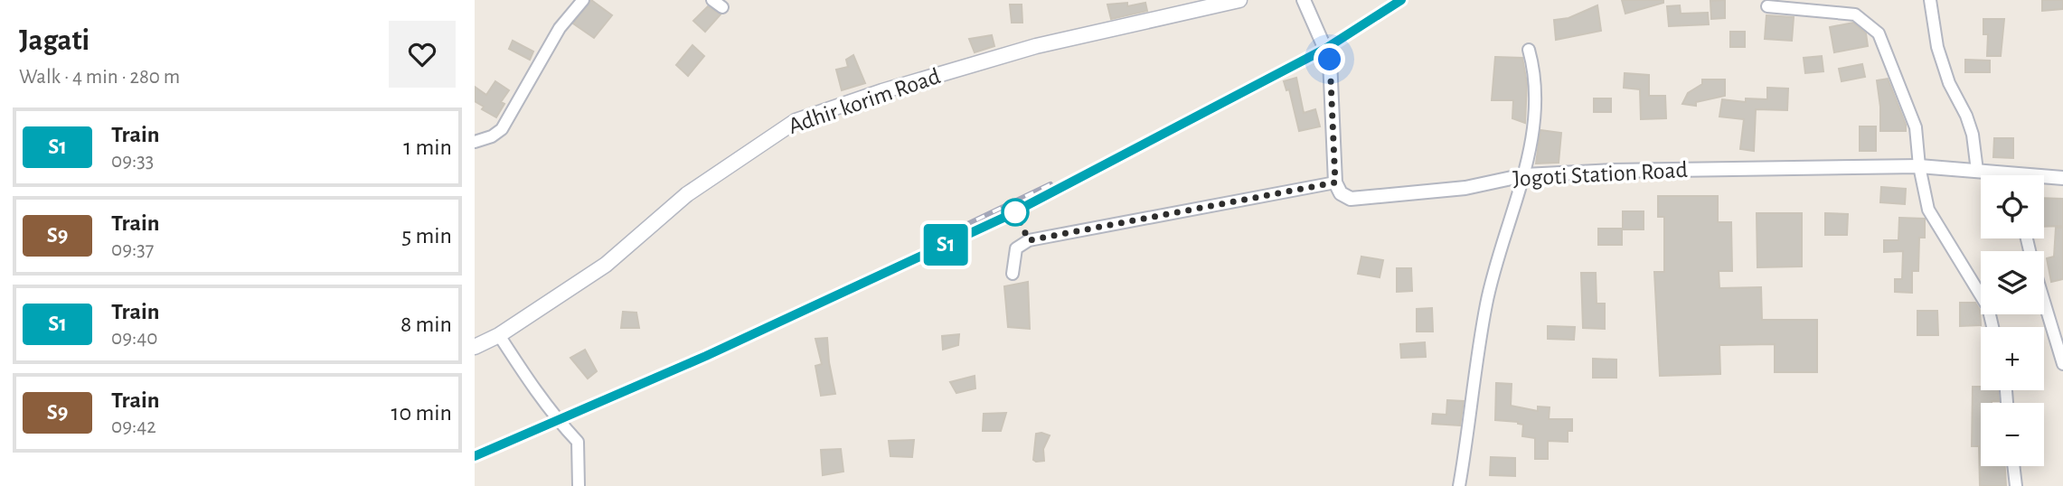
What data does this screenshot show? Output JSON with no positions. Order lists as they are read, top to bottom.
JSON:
{
  "streets": {
    "main road": ["Adhir korim Road"],
    "street": ["Jogoti Station Road"]
  },
  "page": {
    "heading": ["Jagati", "Walk · 4 min · 280 m"],
    "on_map": "S1",
    "list": [
      {
        "mark": "S1",
        "name": "Train",
        "note": "09:33",
        "value": "1 min"
      },
      {
        "mark": "S9",
        "name": "Train",
        "note": "09:37",
        "value": "5 min"
      },
      {
        "mark": "S1",
        "name": "Train",
        "note": "09:40",
        "value": "8 min"
      },
      {
        "mark": "S9",
        "name": "Train",
        "note": "09:42",
        "value": "10 min"
      }
    ],
    "map_buttons": ["+", "−"]
  }
}
